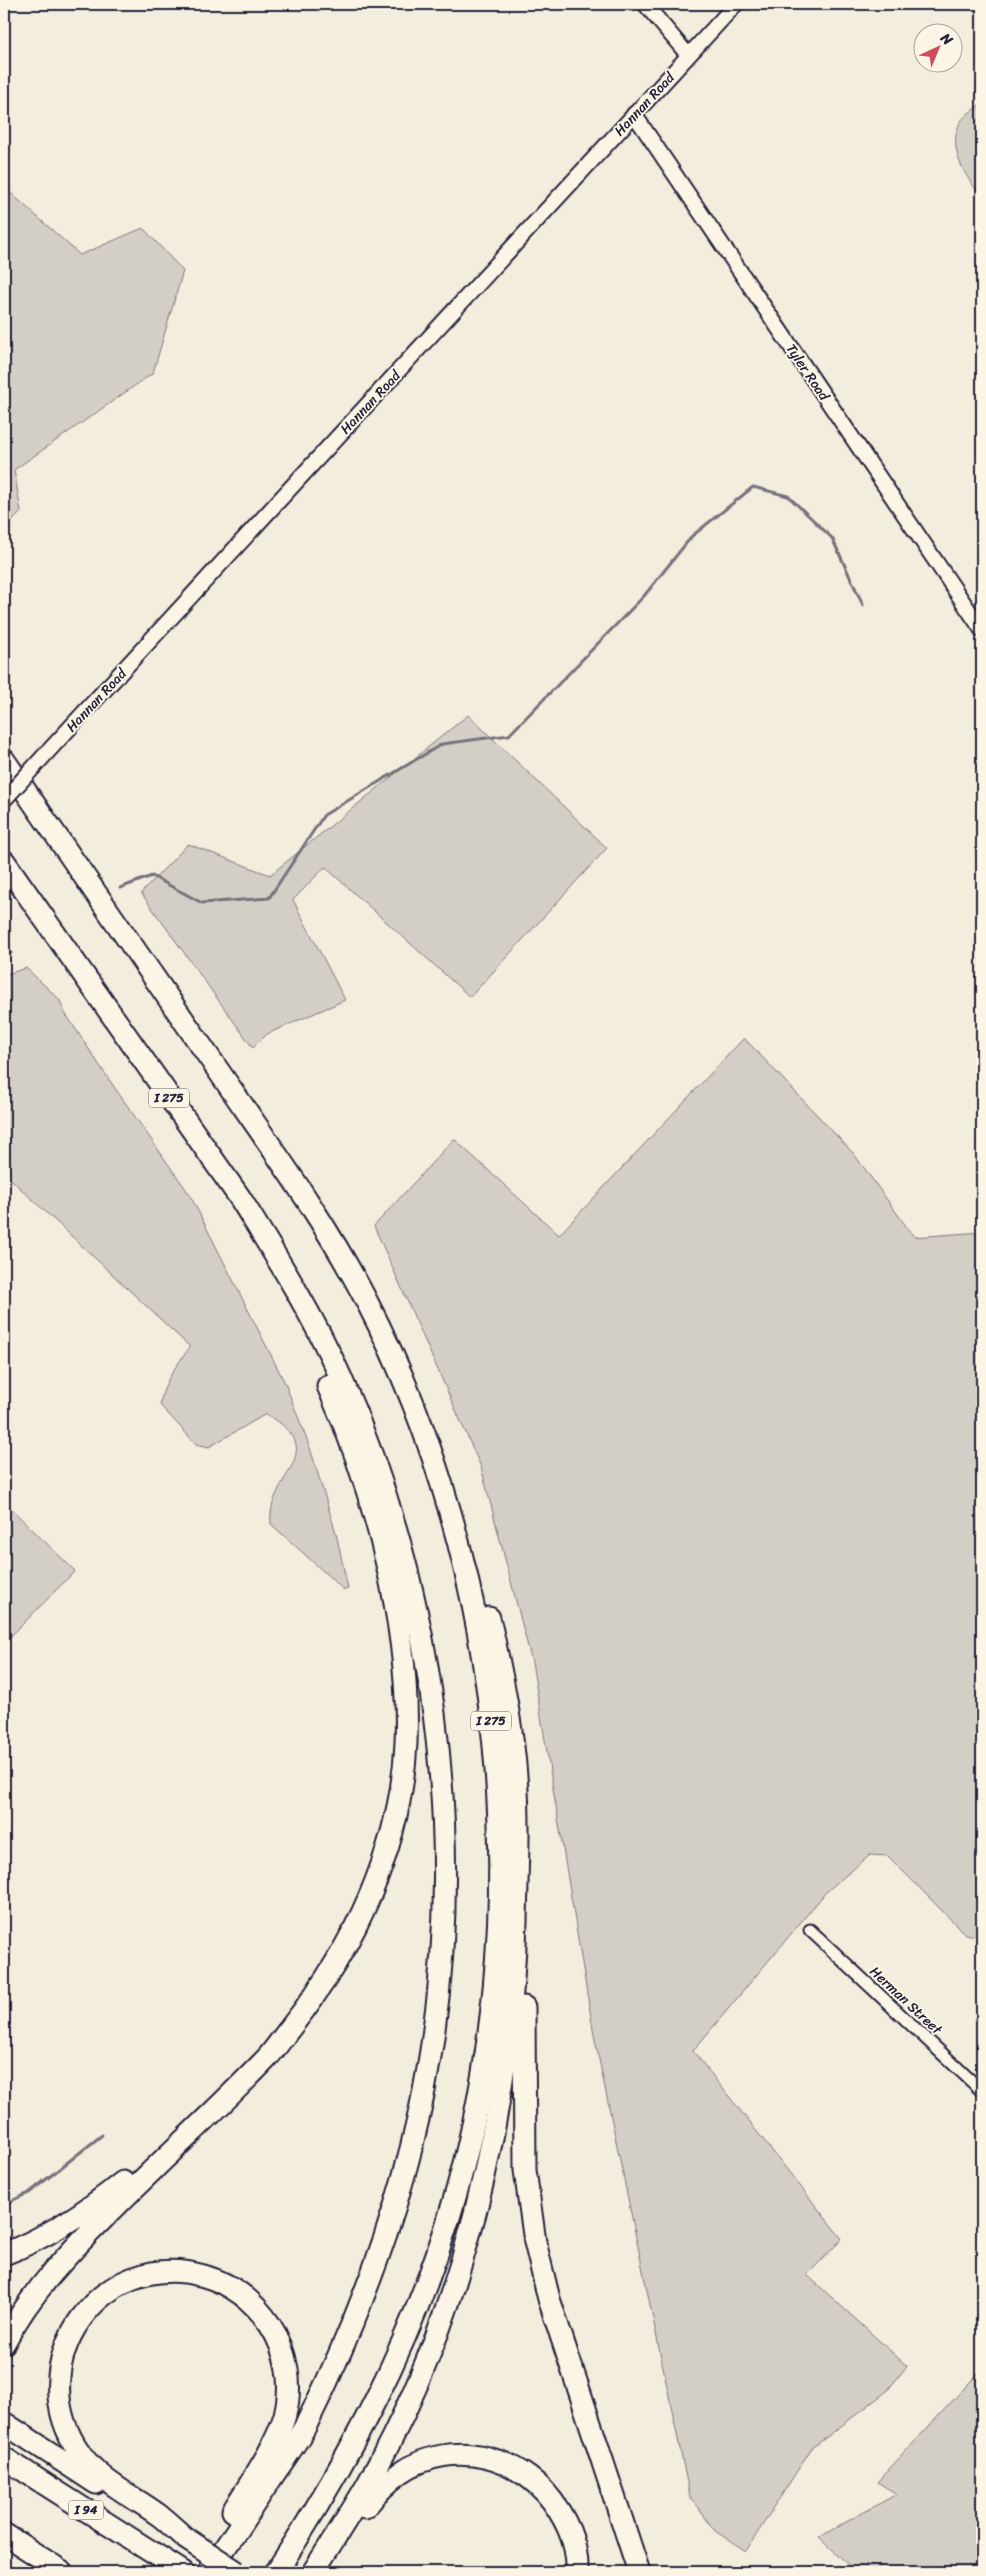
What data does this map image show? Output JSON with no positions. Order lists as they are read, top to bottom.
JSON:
{
  "streets": {
    "highway": ["I 275", "I 94"],
    "street": ["Hannan Road", "Tyler Road", "Herman Street"]
  },
  "crossings": [
    ["Hannan Road", "Tyler Road"]
  ],
  "north": "top right"
}
